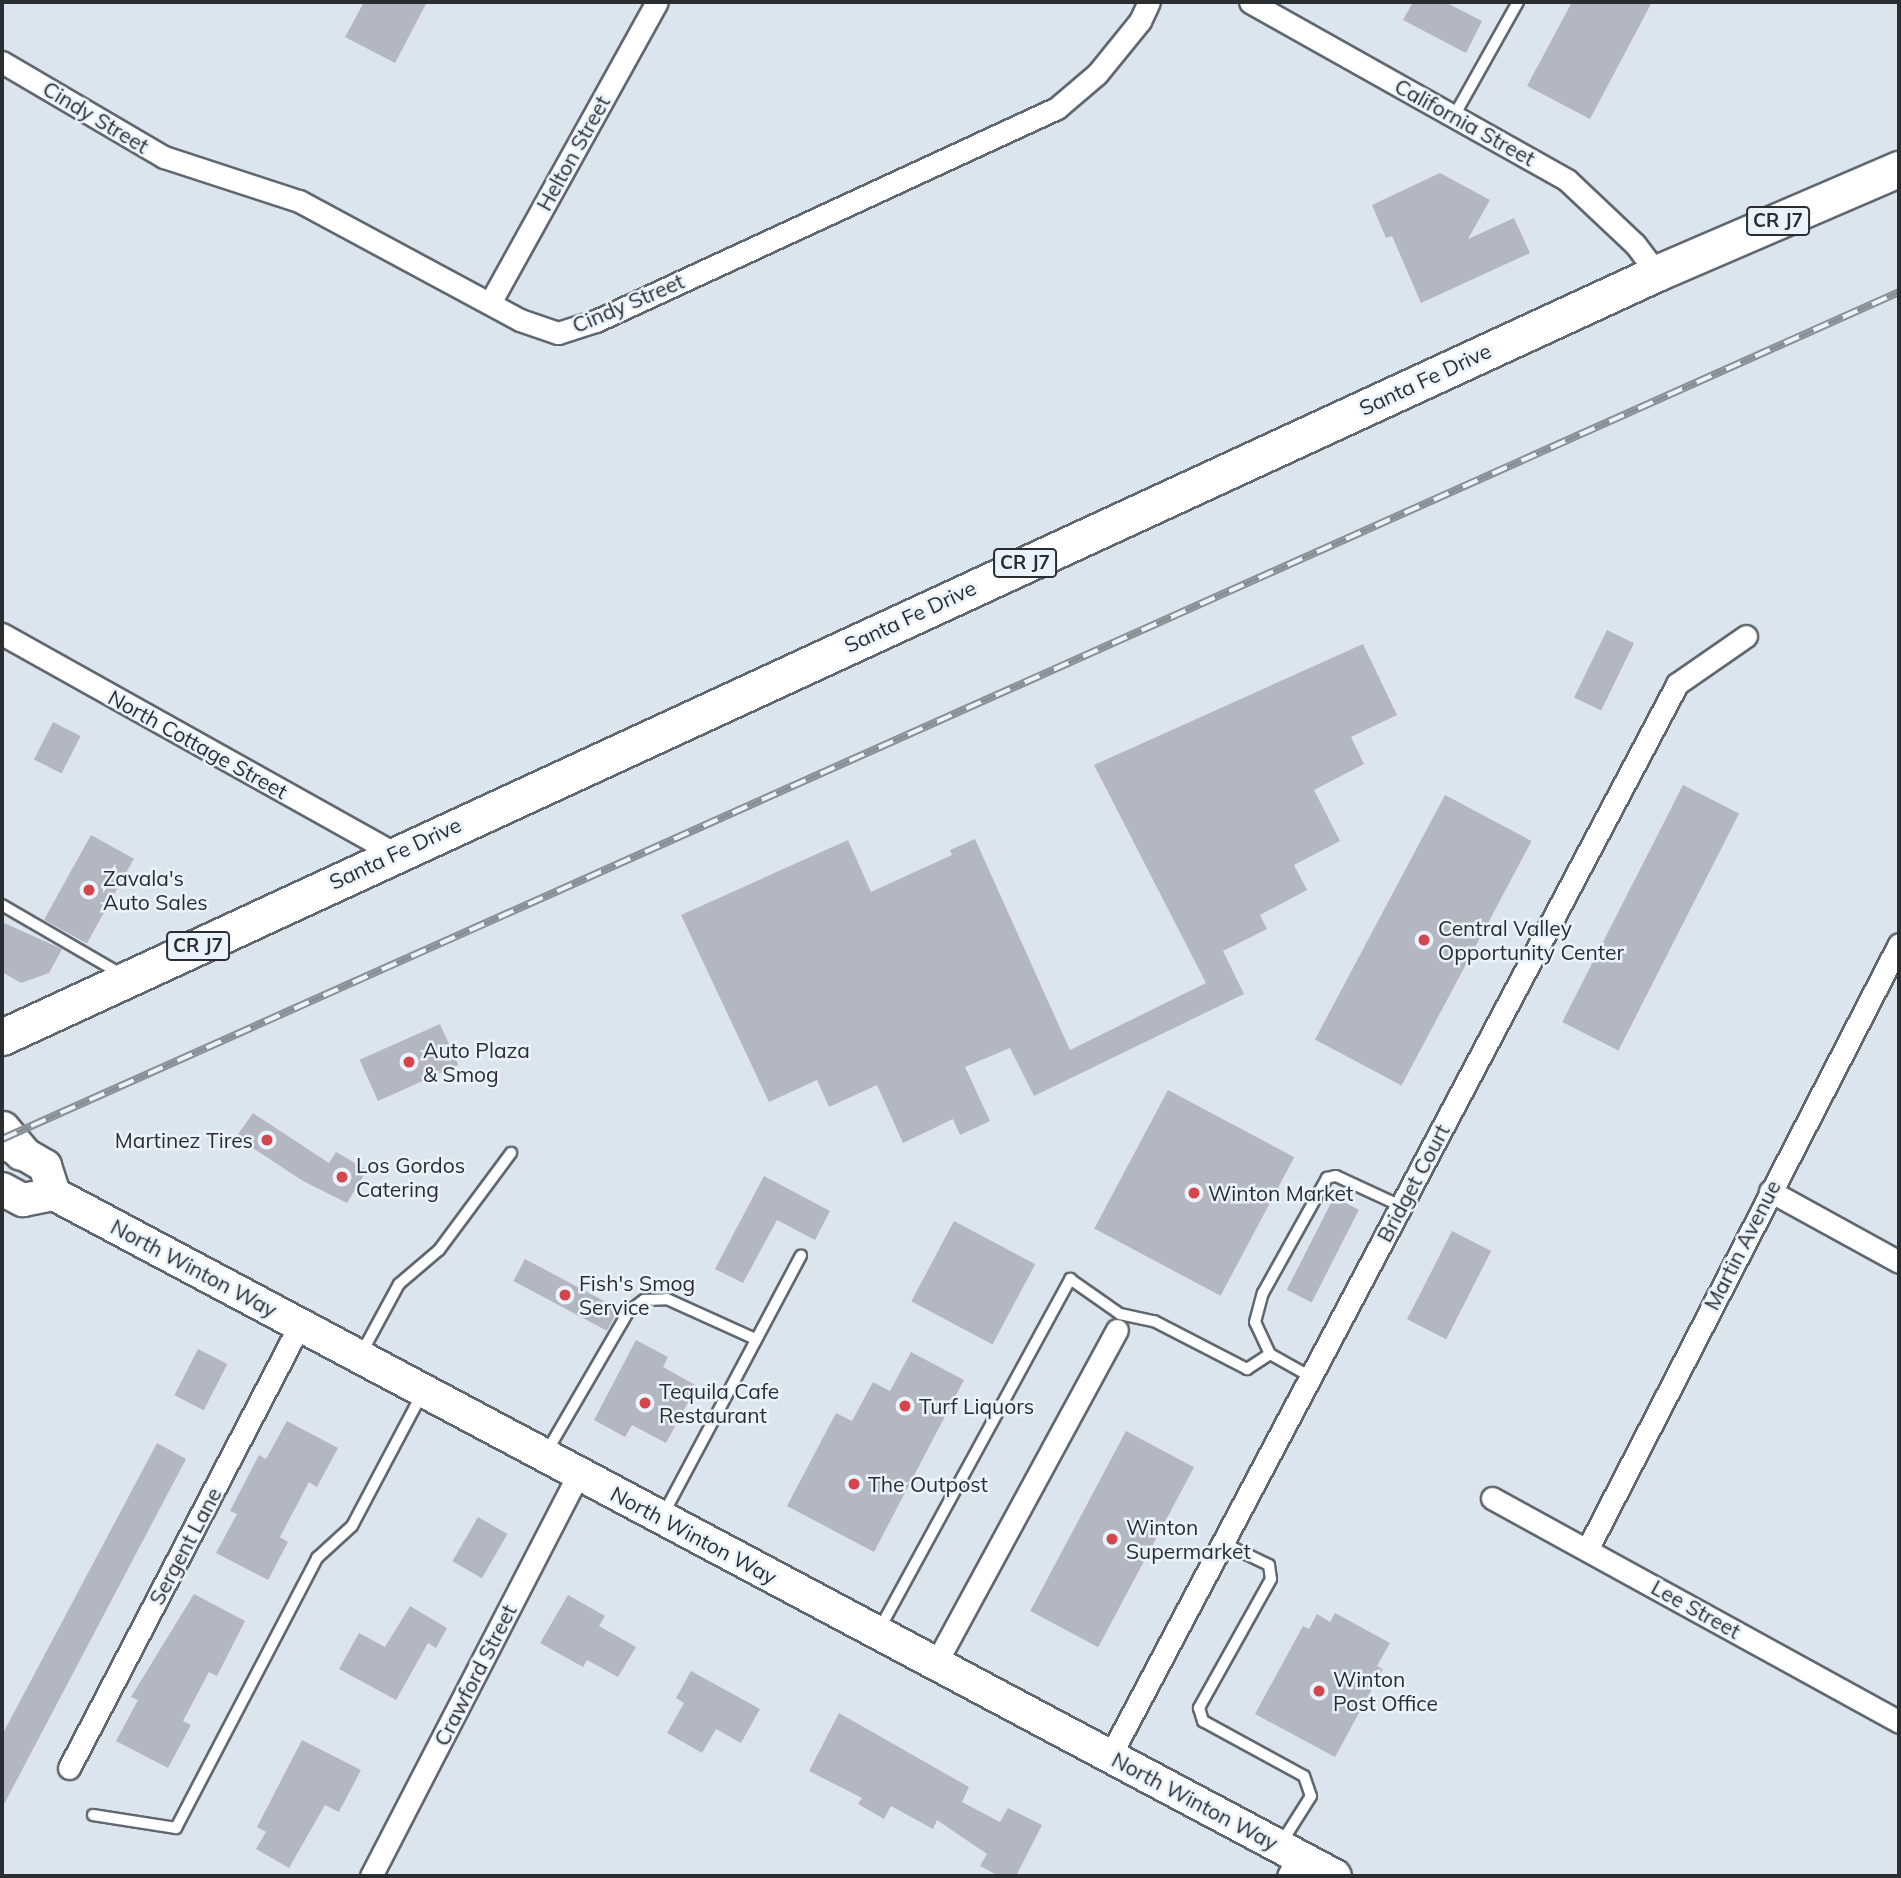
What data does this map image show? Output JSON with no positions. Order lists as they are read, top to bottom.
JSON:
{
  "streets": {
    "main road": ["CR J7", "Santa Fe Drive", "North Winton Way"],
    "street": [
      "Cindy Street",
      "California Street",
      "Helton Street",
      "North Cottage Street",
      "Bridget Court",
      "Martin Avenue",
      "Sergent Lane",
      "Lee Street",
      "Crawford Street"
    ]
  },
  "crossings": [
    ["Cindy Street", "Helton Street"],
    ["California Street", "Santa Fe Drive"],
    ["Santa Fe Drive", "North Cottage Street"],
    ["Bridget Court", "North Winton Way"],
    ["Martin Avenue", "Lee Street"],
    ["North Winton Way", "Sergent Lane"],
    ["North Winton Way", "Crawford Street"]
  ],
  "places": [
    "Zavala's Auto Sales",
    "Central Valley Opportunity Center",
    "Auto Plaza & Smog",
    "Martinez Tires",
    "Los Gordos Catering",
    "Winton Market",
    "Fish's Smog Service",
    "Tequila Cafe Restaurant",
    "Turf Liquors",
    "The Outpost",
    "Winton Supermarket",
    "Winton Post Office"
  ]
}
